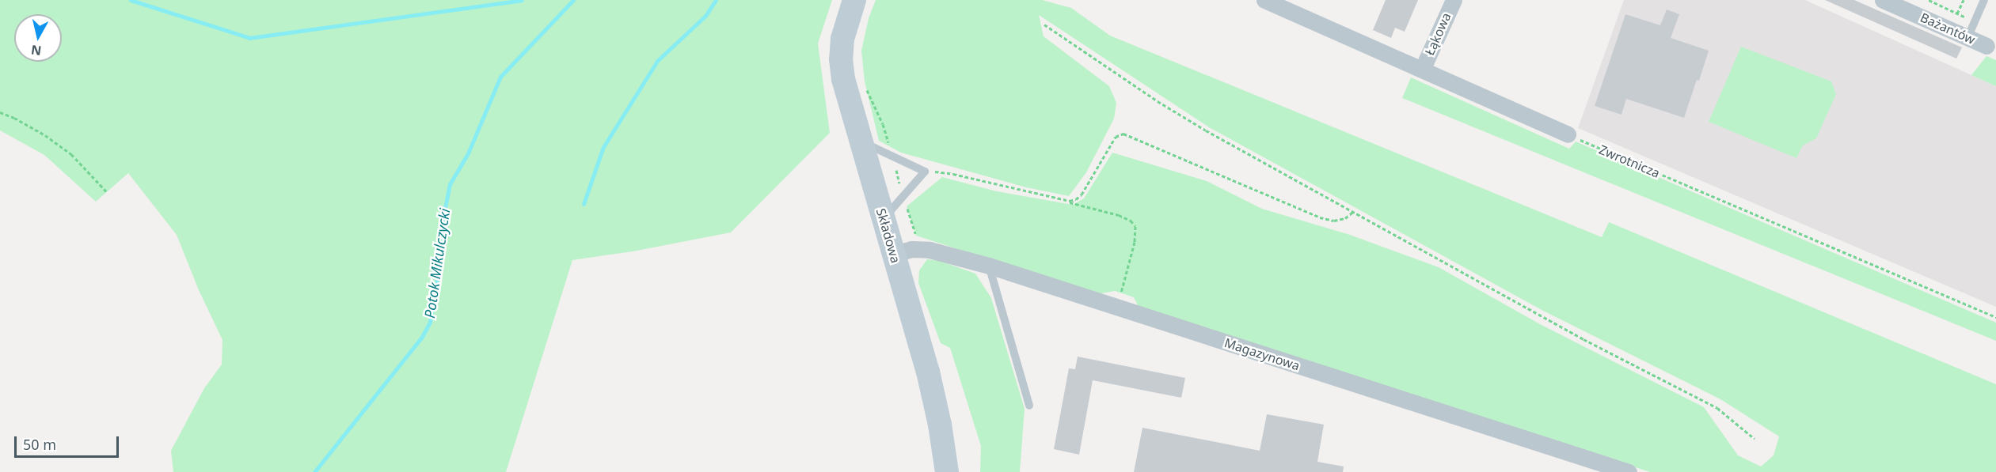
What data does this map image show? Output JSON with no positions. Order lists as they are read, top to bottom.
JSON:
{
  "streets": {
    "main road": ["Składowa"],
    "street": ["Bażantów", "Łąkowa", "Magazynowa"],
    "path": ["Zwrotnicza"]
  },
  "crossings": [
    ["Składowa", "Magazynowa"]
  ],
  "water": ["Potok Mikulczycki"],
  "scale_bar": "50 m",
  "north": "bottom"
}
